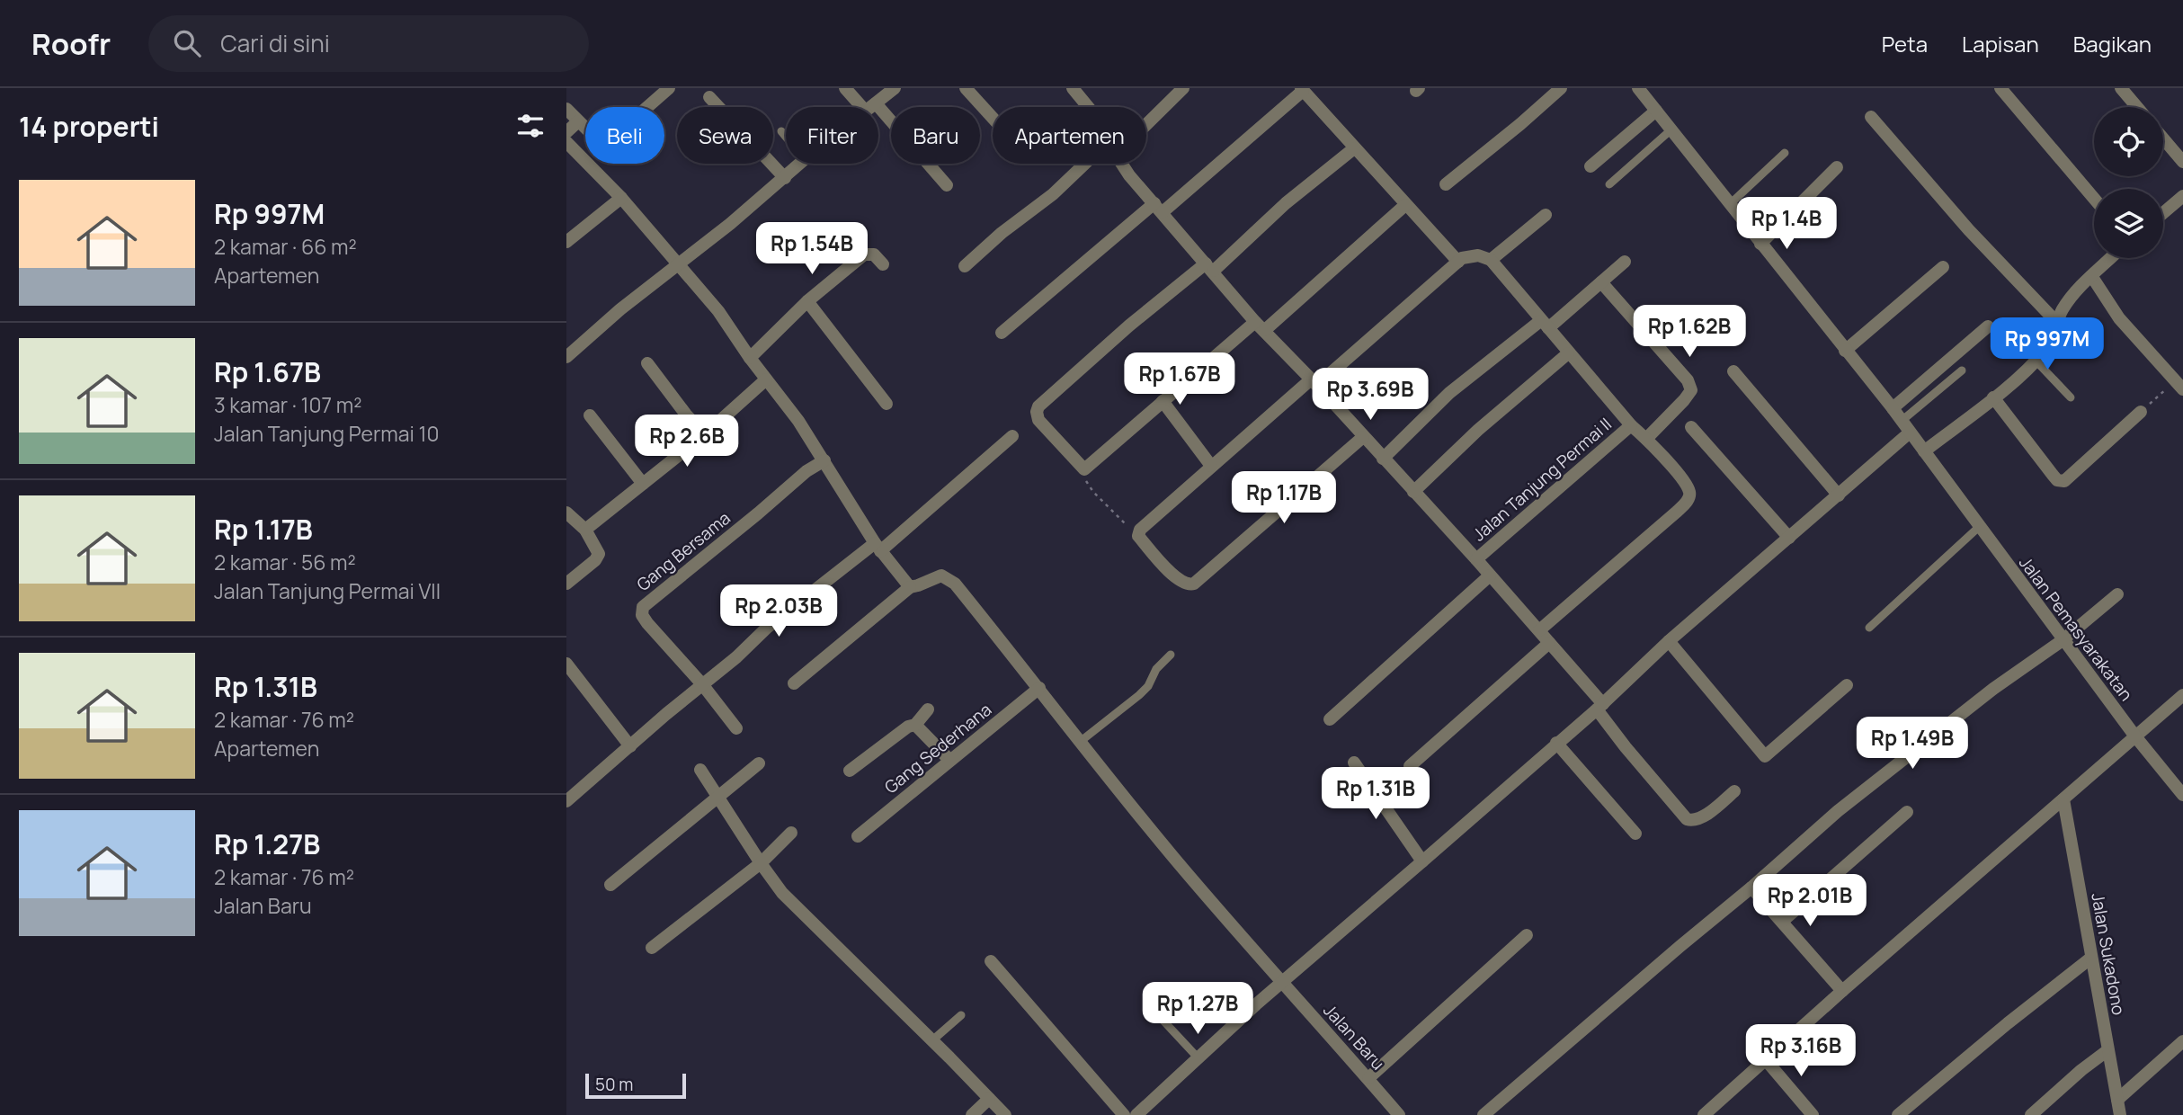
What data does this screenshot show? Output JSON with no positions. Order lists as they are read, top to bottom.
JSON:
{
  "streets": {
    "street": [
      "Jalan Tanjung Permai II",
      "Gang Bersama",
      "Jalan Pemasyarakatan",
      "Gang Sederhana",
      "Jalan Sukadono",
      "Jalan Baru"
    ]
  },
  "crossings": [
    ["Gang Sederhana", "Jalan Baru"]
  ],
  "scale_bar": "50 m",
  "page": {
    "header": "Roofr",
    "search": "Cari di sini",
    "nav": ["Peta", "Lapisan", "Bagikan"],
    "heading": "14 properti",
    "chip": [
      "Beli",
      "Sewa",
      "Filter",
      "Baru",
      "Apartemen"
    ],
    "list": [
      {
        "name": "Rp 997M",
        "note": "2 kamar · 66 m² · Apartemen"
      },
      {
        "name": "Rp 1.67B",
        "note": "3 kamar · 107 m² · Jalan Tanjung Permai 10"
      },
      {
        "name": "Rp 1.17B",
        "note": "2 kamar · 56 m² · Jalan Tanjung Permai VII"
      },
      {
        "name": "Rp 1.31B",
        "note": "2 kamar · 76 m² · Apartemen"
      },
      {
        "name": "Rp 1.27B",
        "note": "2 kamar · 76 m² · Jalan Baru"
      }
    ],
    "price": [
      "Rp 1.4B",
      "Rp 1.54B",
      "Rp 1.62B",
      "Rp 997M",
      "Rp 1.67B",
      "Rp 3.69B",
      "Rp 2.6B",
      "Rp 1.17B",
      "Rp 2.03B",
      "Rp 1.49B",
      "Rp 1.31B",
      "Rp 2.01B",
      "Rp 1.27B",
      "Rp 3.16B"
    ],
    "scale": "50 m"
  }
}
